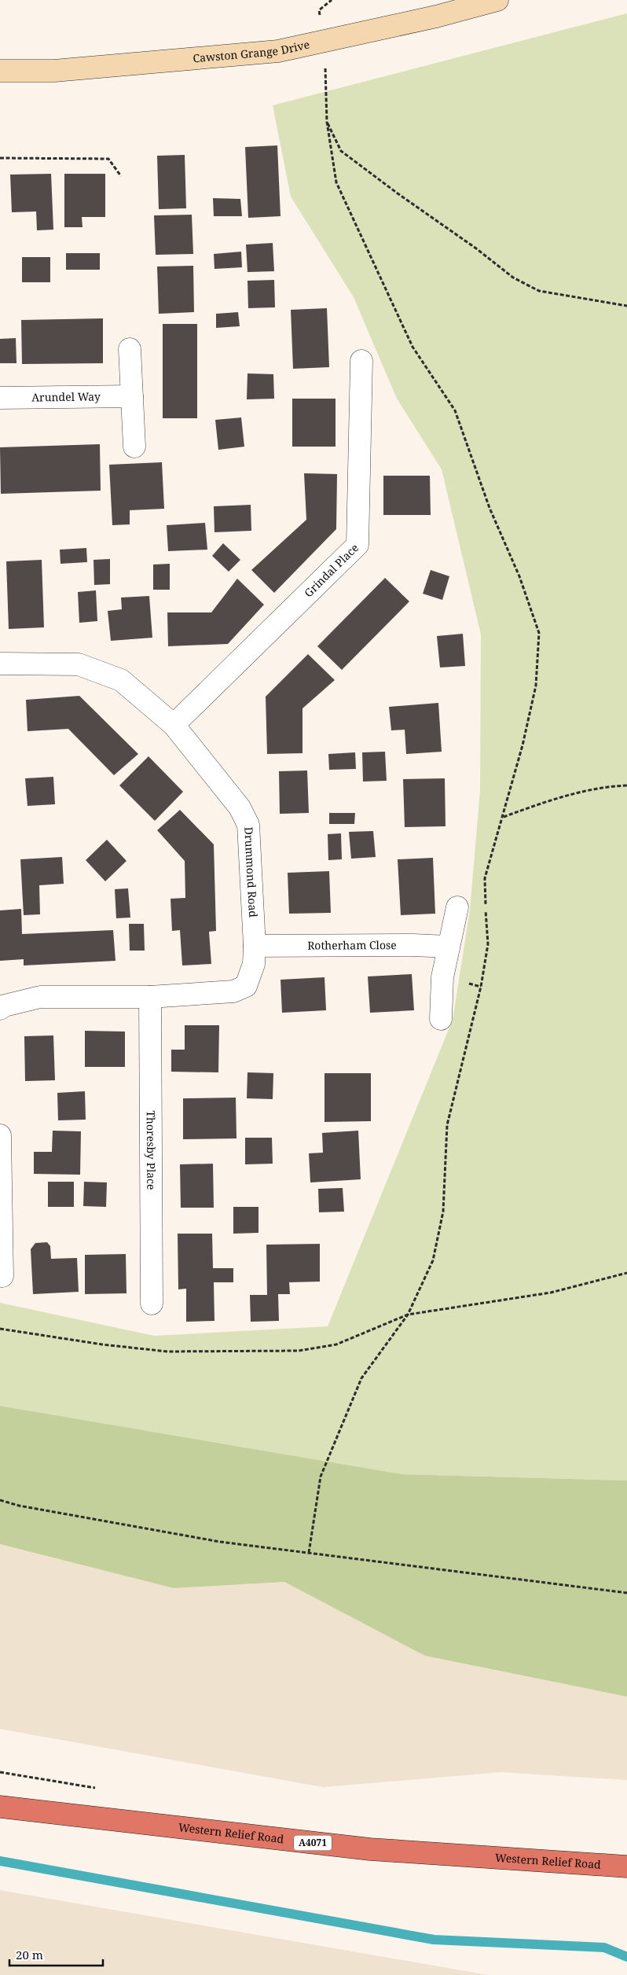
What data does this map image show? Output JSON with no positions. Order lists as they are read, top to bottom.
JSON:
{
  "streets": {
    "highway": ["Western Relief Road", "A4071"],
    "street": [
      "Cawston Grange Drive",
      "Arundel Way",
      "Grindal Place",
      "Drummond Road",
      "Rotherham Close",
      "Thoresby Place"
    ]
  },
  "crossings": [
    ["Grindal Place", "Drummond Road"],
    ["Drummond Road", "Rotherham Close"],
    ["Drummond Road", "Thoresby Place"]
  ],
  "scale_bar": "20 m"
}
